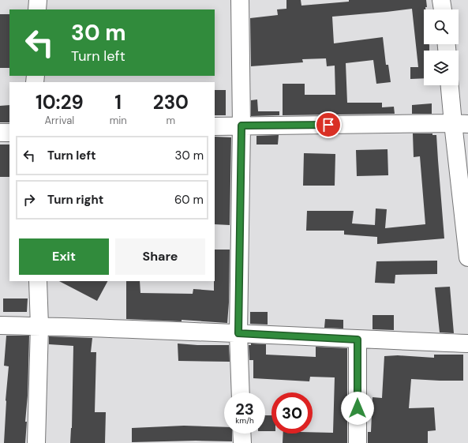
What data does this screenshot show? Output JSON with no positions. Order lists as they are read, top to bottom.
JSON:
{
  "page": {
    "turn": ["30 m", "Turn left"],
    "eta": [
      "10:29",
      "Arrival",
      "1",
      "min",
      "230",
      "m"
    ],
    "list": [
      {
        "name": "Turn left",
        "value": "30 m"
      },
      {
        "name": "Turn right",
        "value": "60 m"
      }
    ],
    "buttons": ["Exit", "Share"],
    "speed": "23 km/h",
    "limit": "30"
  }
}
